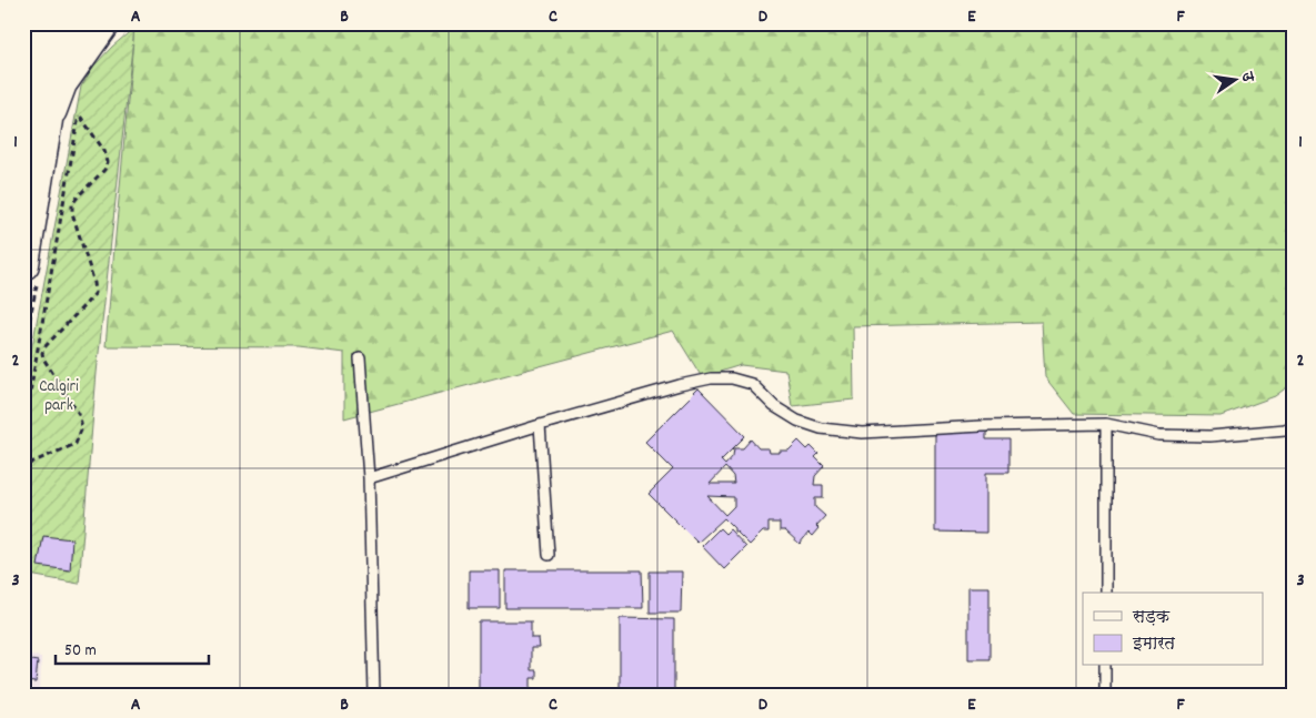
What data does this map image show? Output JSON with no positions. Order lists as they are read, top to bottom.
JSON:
{
  "parks": ["Calgiri park"],
  "legend": ["सड़क", "इमारत"],
  "scale_bar": "50 m",
  "north": "right",
  "grid": {
    "columns": [
      "A",
      "B",
      "C",
      "D",
      "E",
      "F"
    ],
    "rows": ["1", "2", "3"]
  }
}
